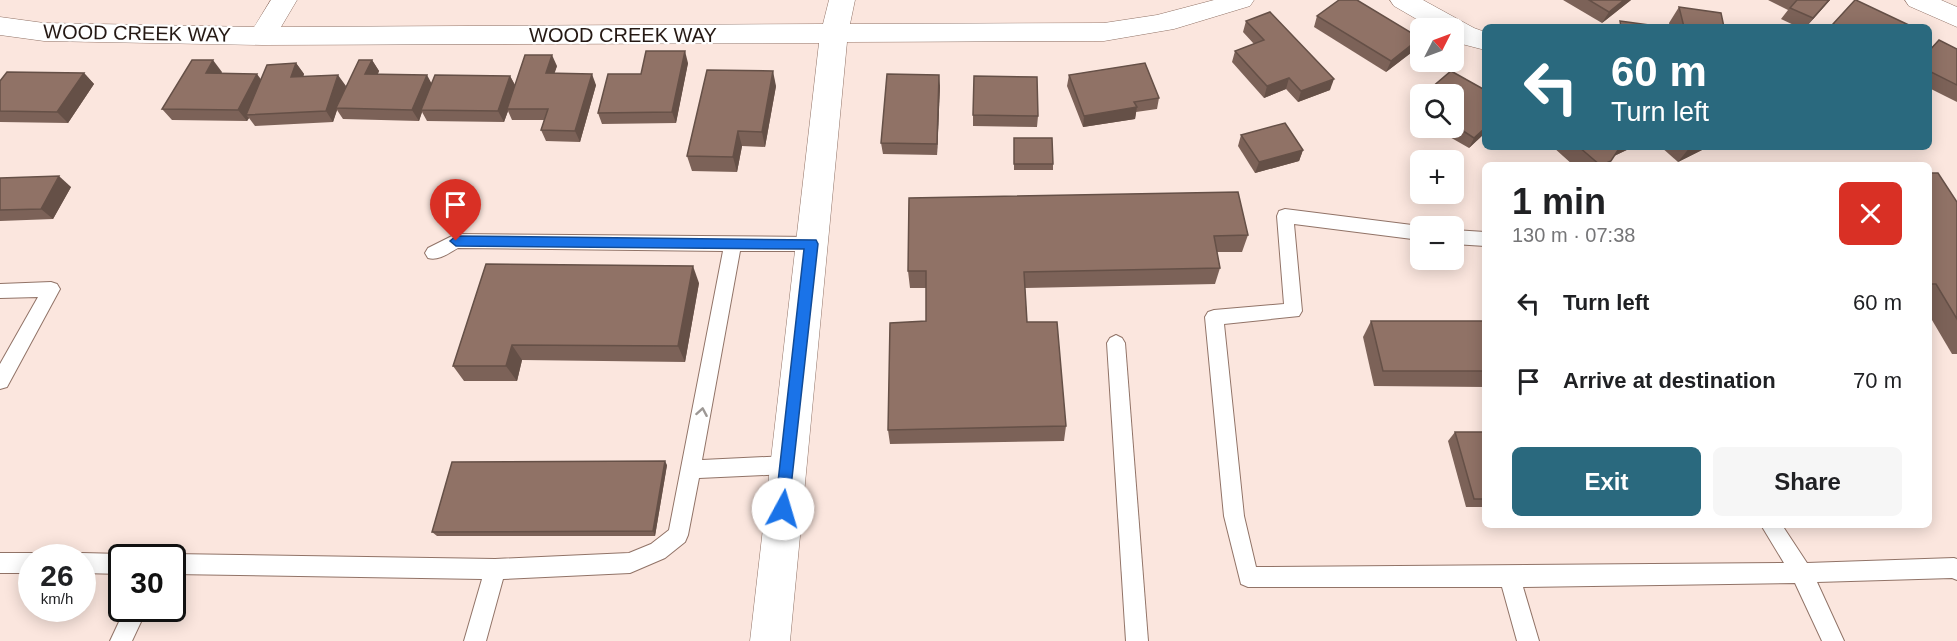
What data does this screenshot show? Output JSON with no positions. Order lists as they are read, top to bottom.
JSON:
{
  "streets": {
    "street": ["WOOD CREEK WAY"]
  },
  "north": "top right",
  "page": {
    "map_buttons": ["+", "−"],
    "turn": ["60 m", "Turn left"],
    "heading": ["1 min", "130 m · 07:38"],
    "list": [
      {
        "name": "Turn left",
        "value": "60 m"
      },
      {
        "name": "Arrive at destination",
        "value": "70 m"
      }
    ],
    "buttons": ["Exit", "Share"],
    "speed": "26 km/h",
    "limit": "30"
  }
}
